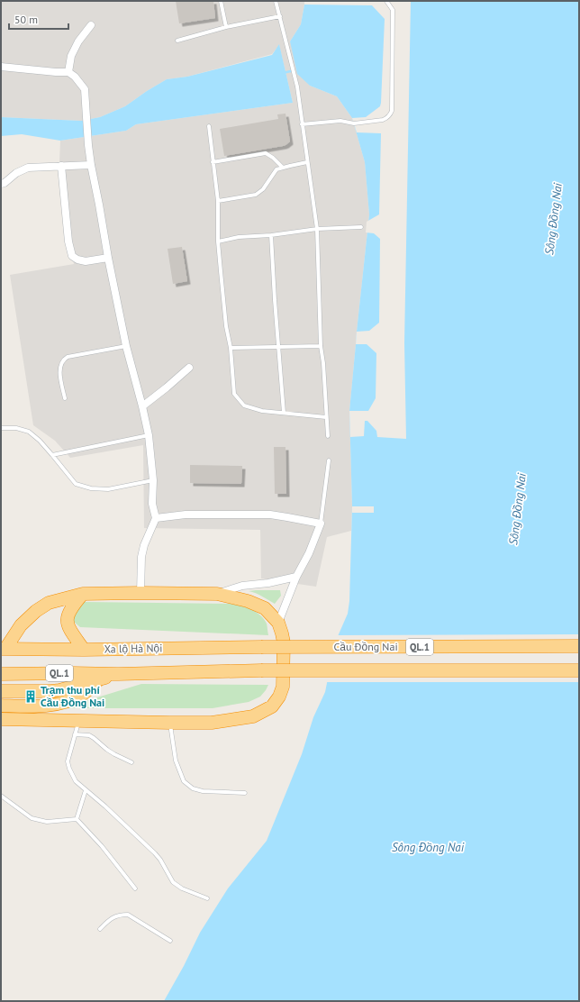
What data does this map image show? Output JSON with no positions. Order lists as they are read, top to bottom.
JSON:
{
  "streets": {
    "highway": ["Cầu Đồng Nai", "QL.1", "Xa lộ Hà Nội"]
  },
  "crossings": [
    ["Cầu Đồng Nai", "Xa lộ Hà Nội"]
  ],
  "water": ["Sông Đồng Nai"],
  "places": {
    "building": ["Trạm thu phí Cầu Đồng Nai"]
  },
  "scale_bar": "50 m"
}
